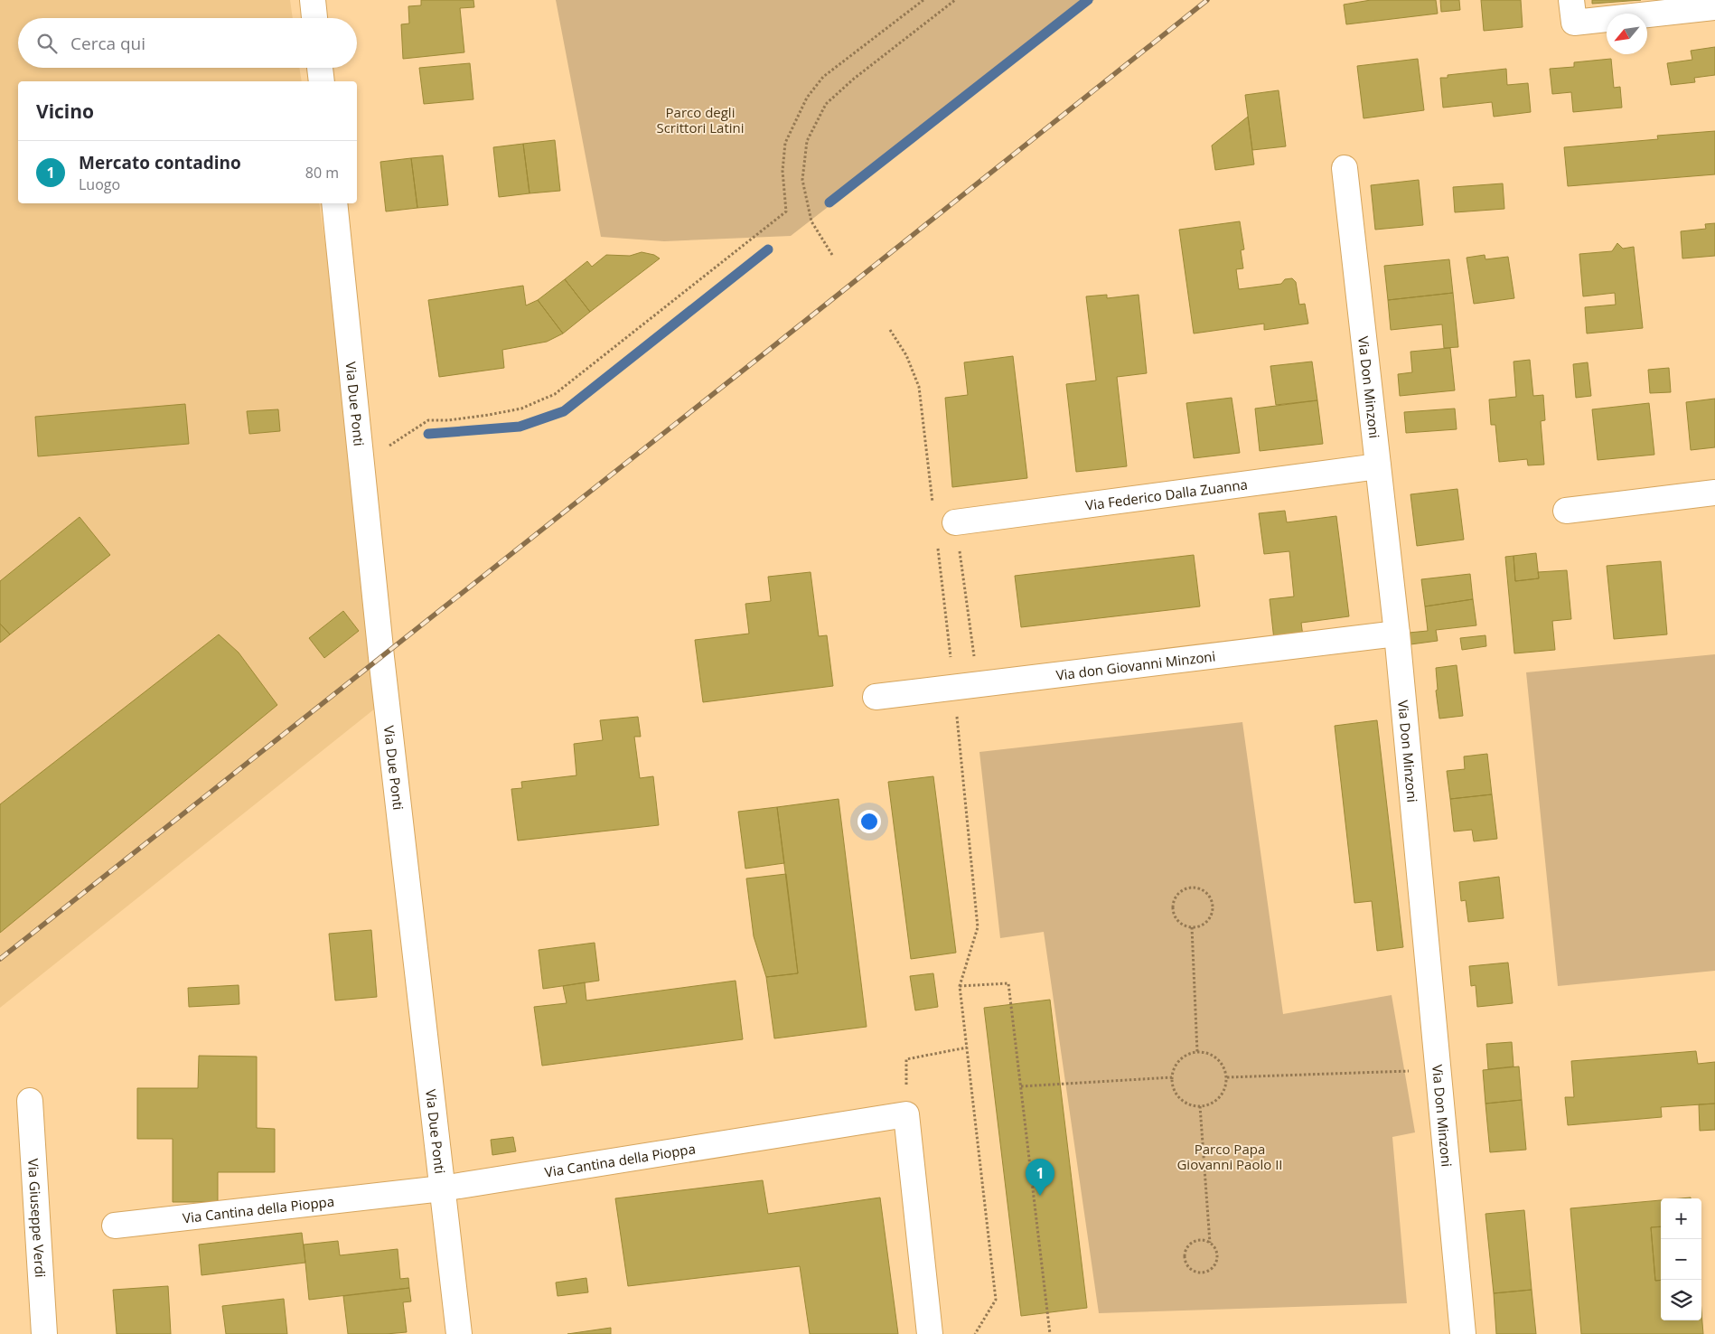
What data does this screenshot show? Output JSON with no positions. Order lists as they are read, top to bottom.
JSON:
{
  "streets": {
    "street": [
      "Via Don Minzoni",
      "Via Due Ponti",
      "Via Federico Dalla Zuanna",
      "Via don Giovanni Minzoni",
      "Via Cantina della Pioppa",
      "Via Giuseppe Verdi"
    ]
  },
  "crossings": [
    ["Via Don Minzoni", "Via Federico Dalla Zuanna"],
    ["Via Don Minzoni", "Via don Giovanni Minzoni"],
    ["Via Due Ponti", "Via Cantina della Pioppa"]
  ],
  "parks": ["Parco degli Scrittori Latini", "Parco Papa Giovanni Paolo II"],
  "north": "bottom left",
  "page": {
    "search": "Cerca qui",
    "heading": "Vicino",
    "list": [
      {
        "mark": "1",
        "name": "Mercato contadino",
        "note": "Luogo",
        "value": "80 m"
      }
    ],
    "pins": "1",
    "map_buttons": ["+", "−"]
  }
}
